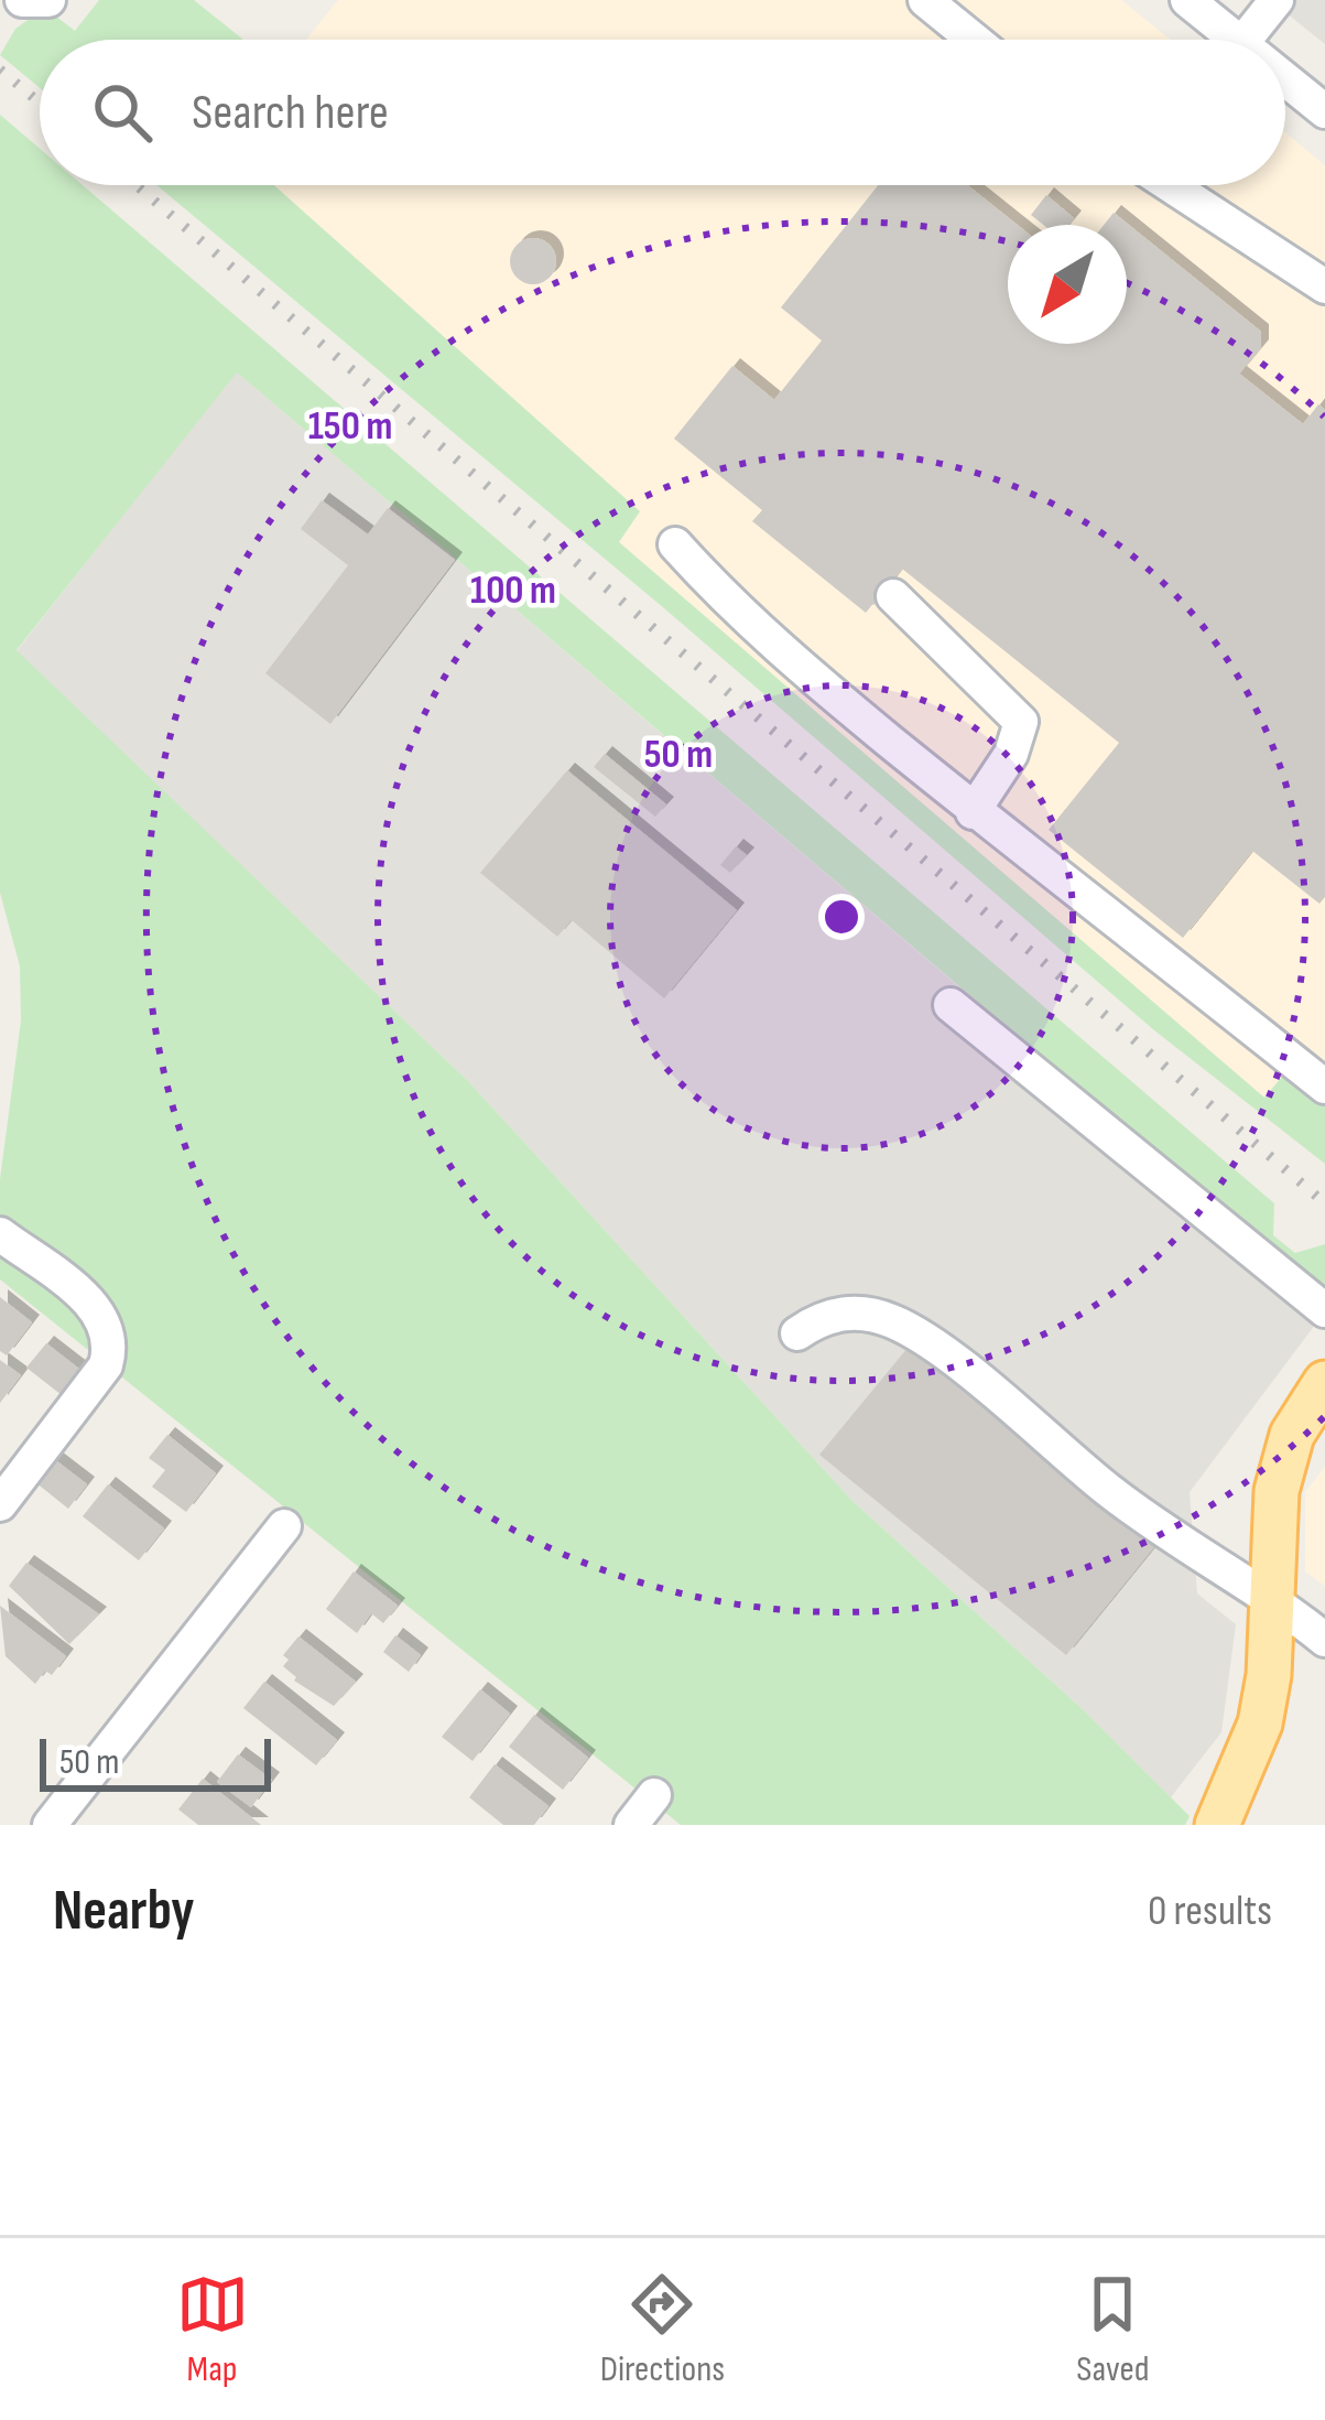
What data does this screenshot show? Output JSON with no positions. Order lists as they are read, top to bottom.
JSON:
{
  "scale_bar": "50 m",
  "north": "bottom left",
  "page": {
    "search": "Search here",
    "scale": "50 m",
    "heading": ["Nearby", "0 results"],
    "nav": ["Map", "Directions", "Saved"]
  },
  "rings": ["150 m", "100 m", "50 m"]
}
